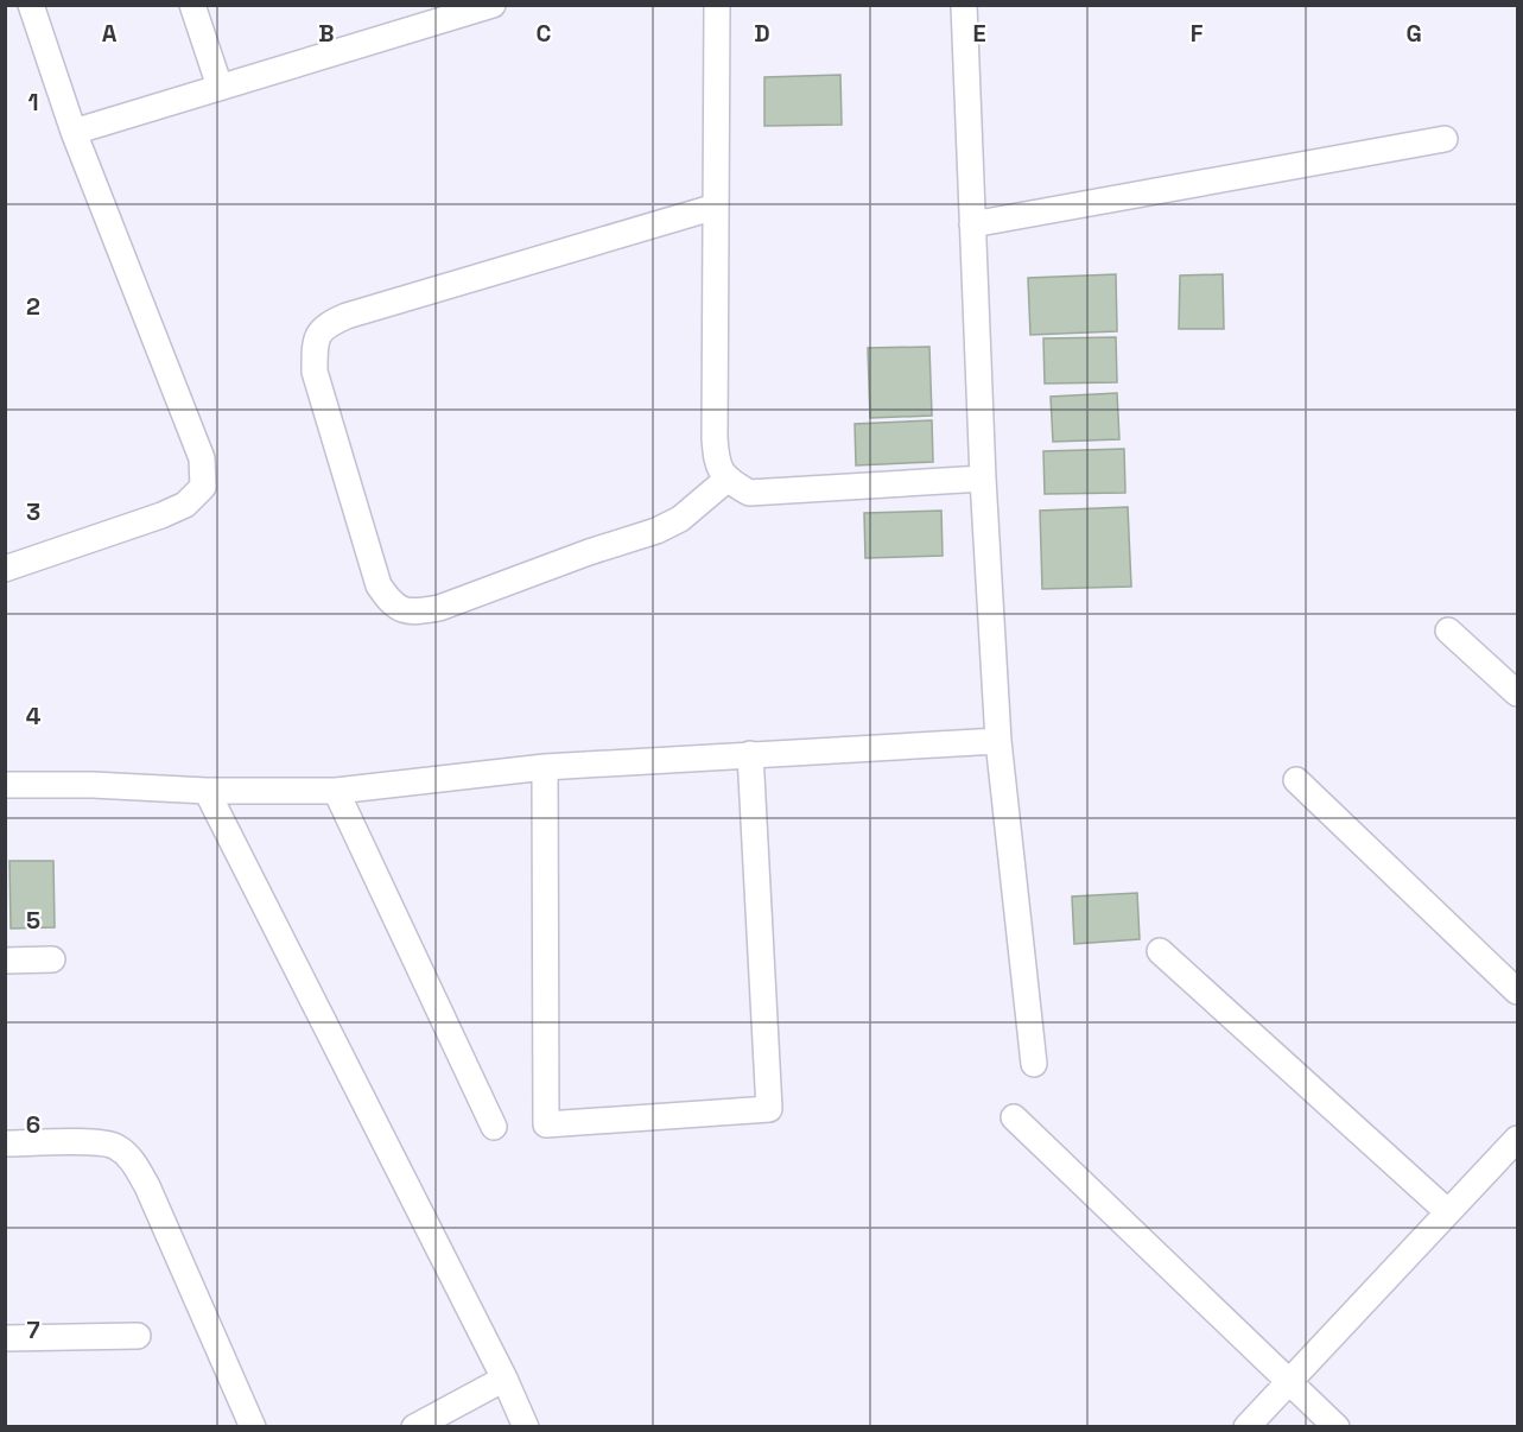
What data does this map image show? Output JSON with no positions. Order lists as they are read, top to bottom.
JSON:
{
  "grid": {
    "columns": [
      "A",
      "B",
      "C",
      "D",
      "E",
      "F",
      "G"
    ],
    "rows": [
      "1",
      "2",
      "3",
      "4",
      "5",
      "6",
      "7"
    ]
  }
}
